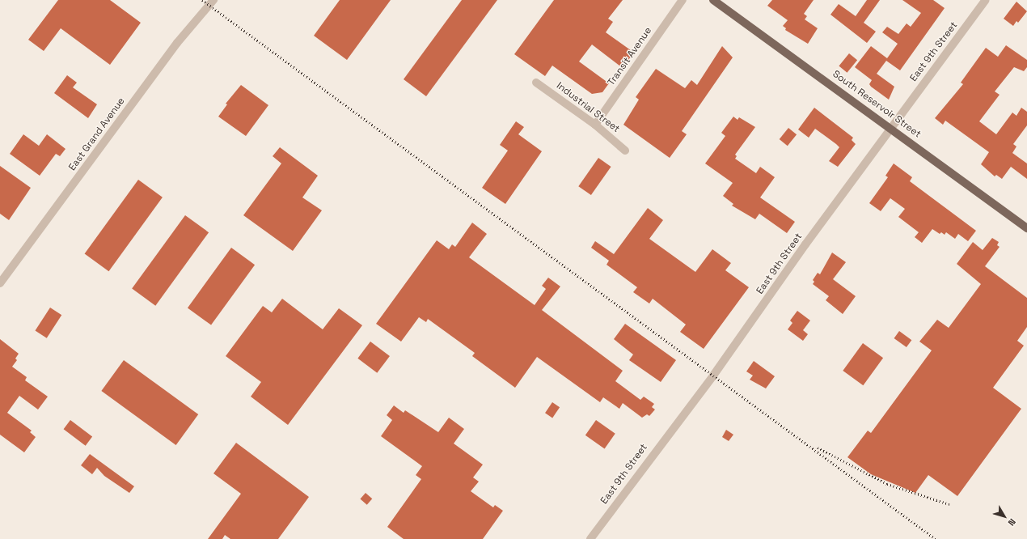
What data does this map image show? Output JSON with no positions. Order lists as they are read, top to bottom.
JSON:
{
  "streets": {
    "main road": ["South Reservoir Street"],
    "street": [
      "East 9th Street",
      "Transit Avenue",
      "Industrial Street",
      "East Grand Avenue"
    ]
  },
  "crossings": [
    ["East 9th Street", "South Reservoir Street"],
    ["Transit Avenue", "Industrial Street"]
  ],
  "north": "bottom right"
}
